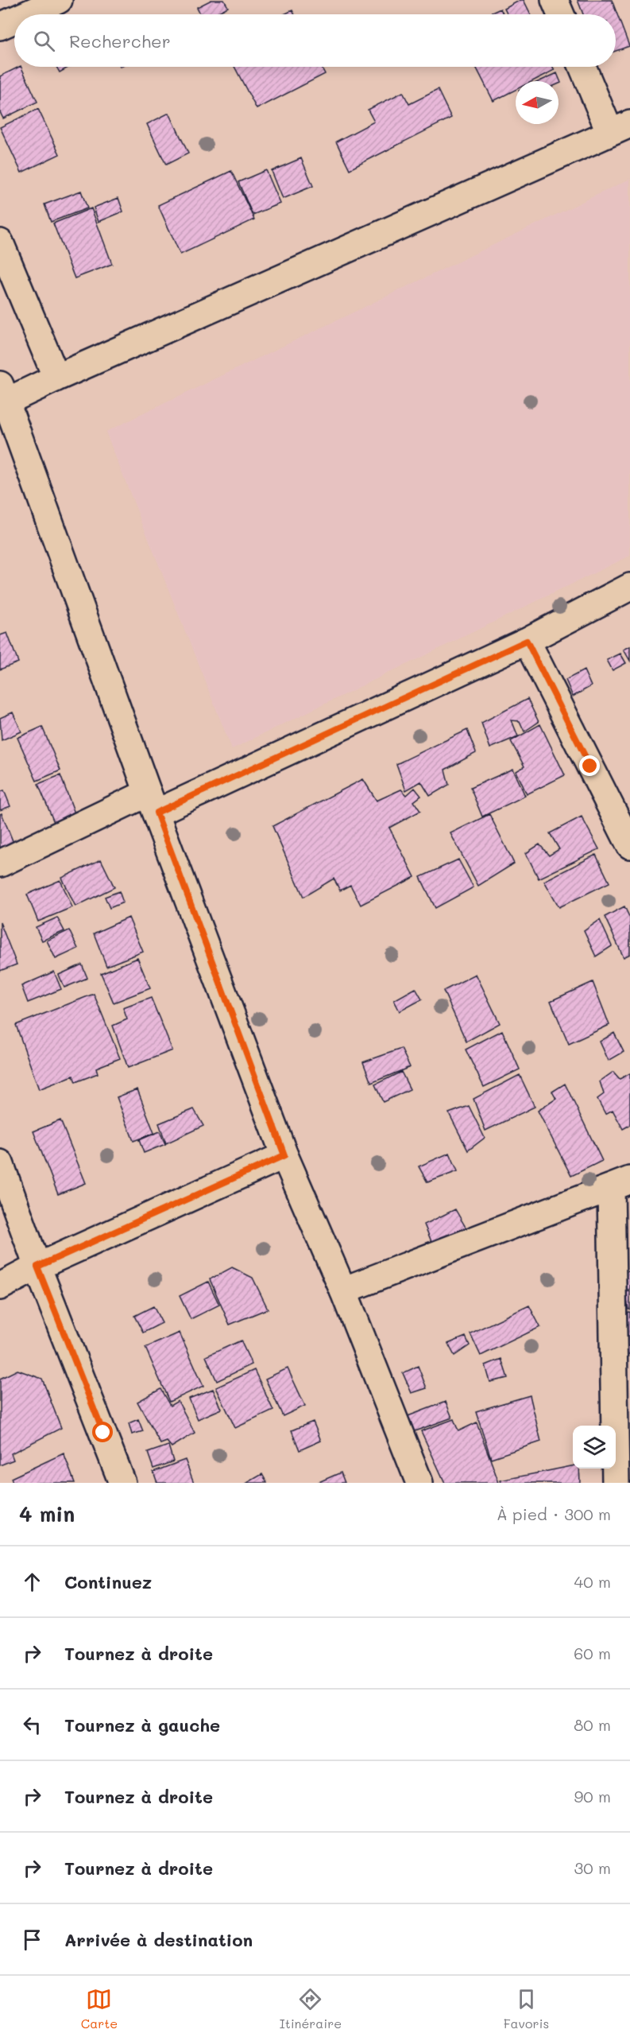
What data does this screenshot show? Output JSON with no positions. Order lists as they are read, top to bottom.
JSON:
{
  "north": "left",
  "page": {
    "search": "Rechercher",
    "heading": ["4 min", "À pied · 300 m"],
    "list": [
      ["Continuez", "40 m"],
      ["Tournez à droite", "60 m"],
      ["Tournez à gauche", "80 m"],
      ["Tournez à droite", "90 m"],
      ["Tournez à droite", "30 m"],
      "Arrivée à destination"
    ],
    "nav": ["Carte", "Itinéraire", "Favoris"]
  }
}
